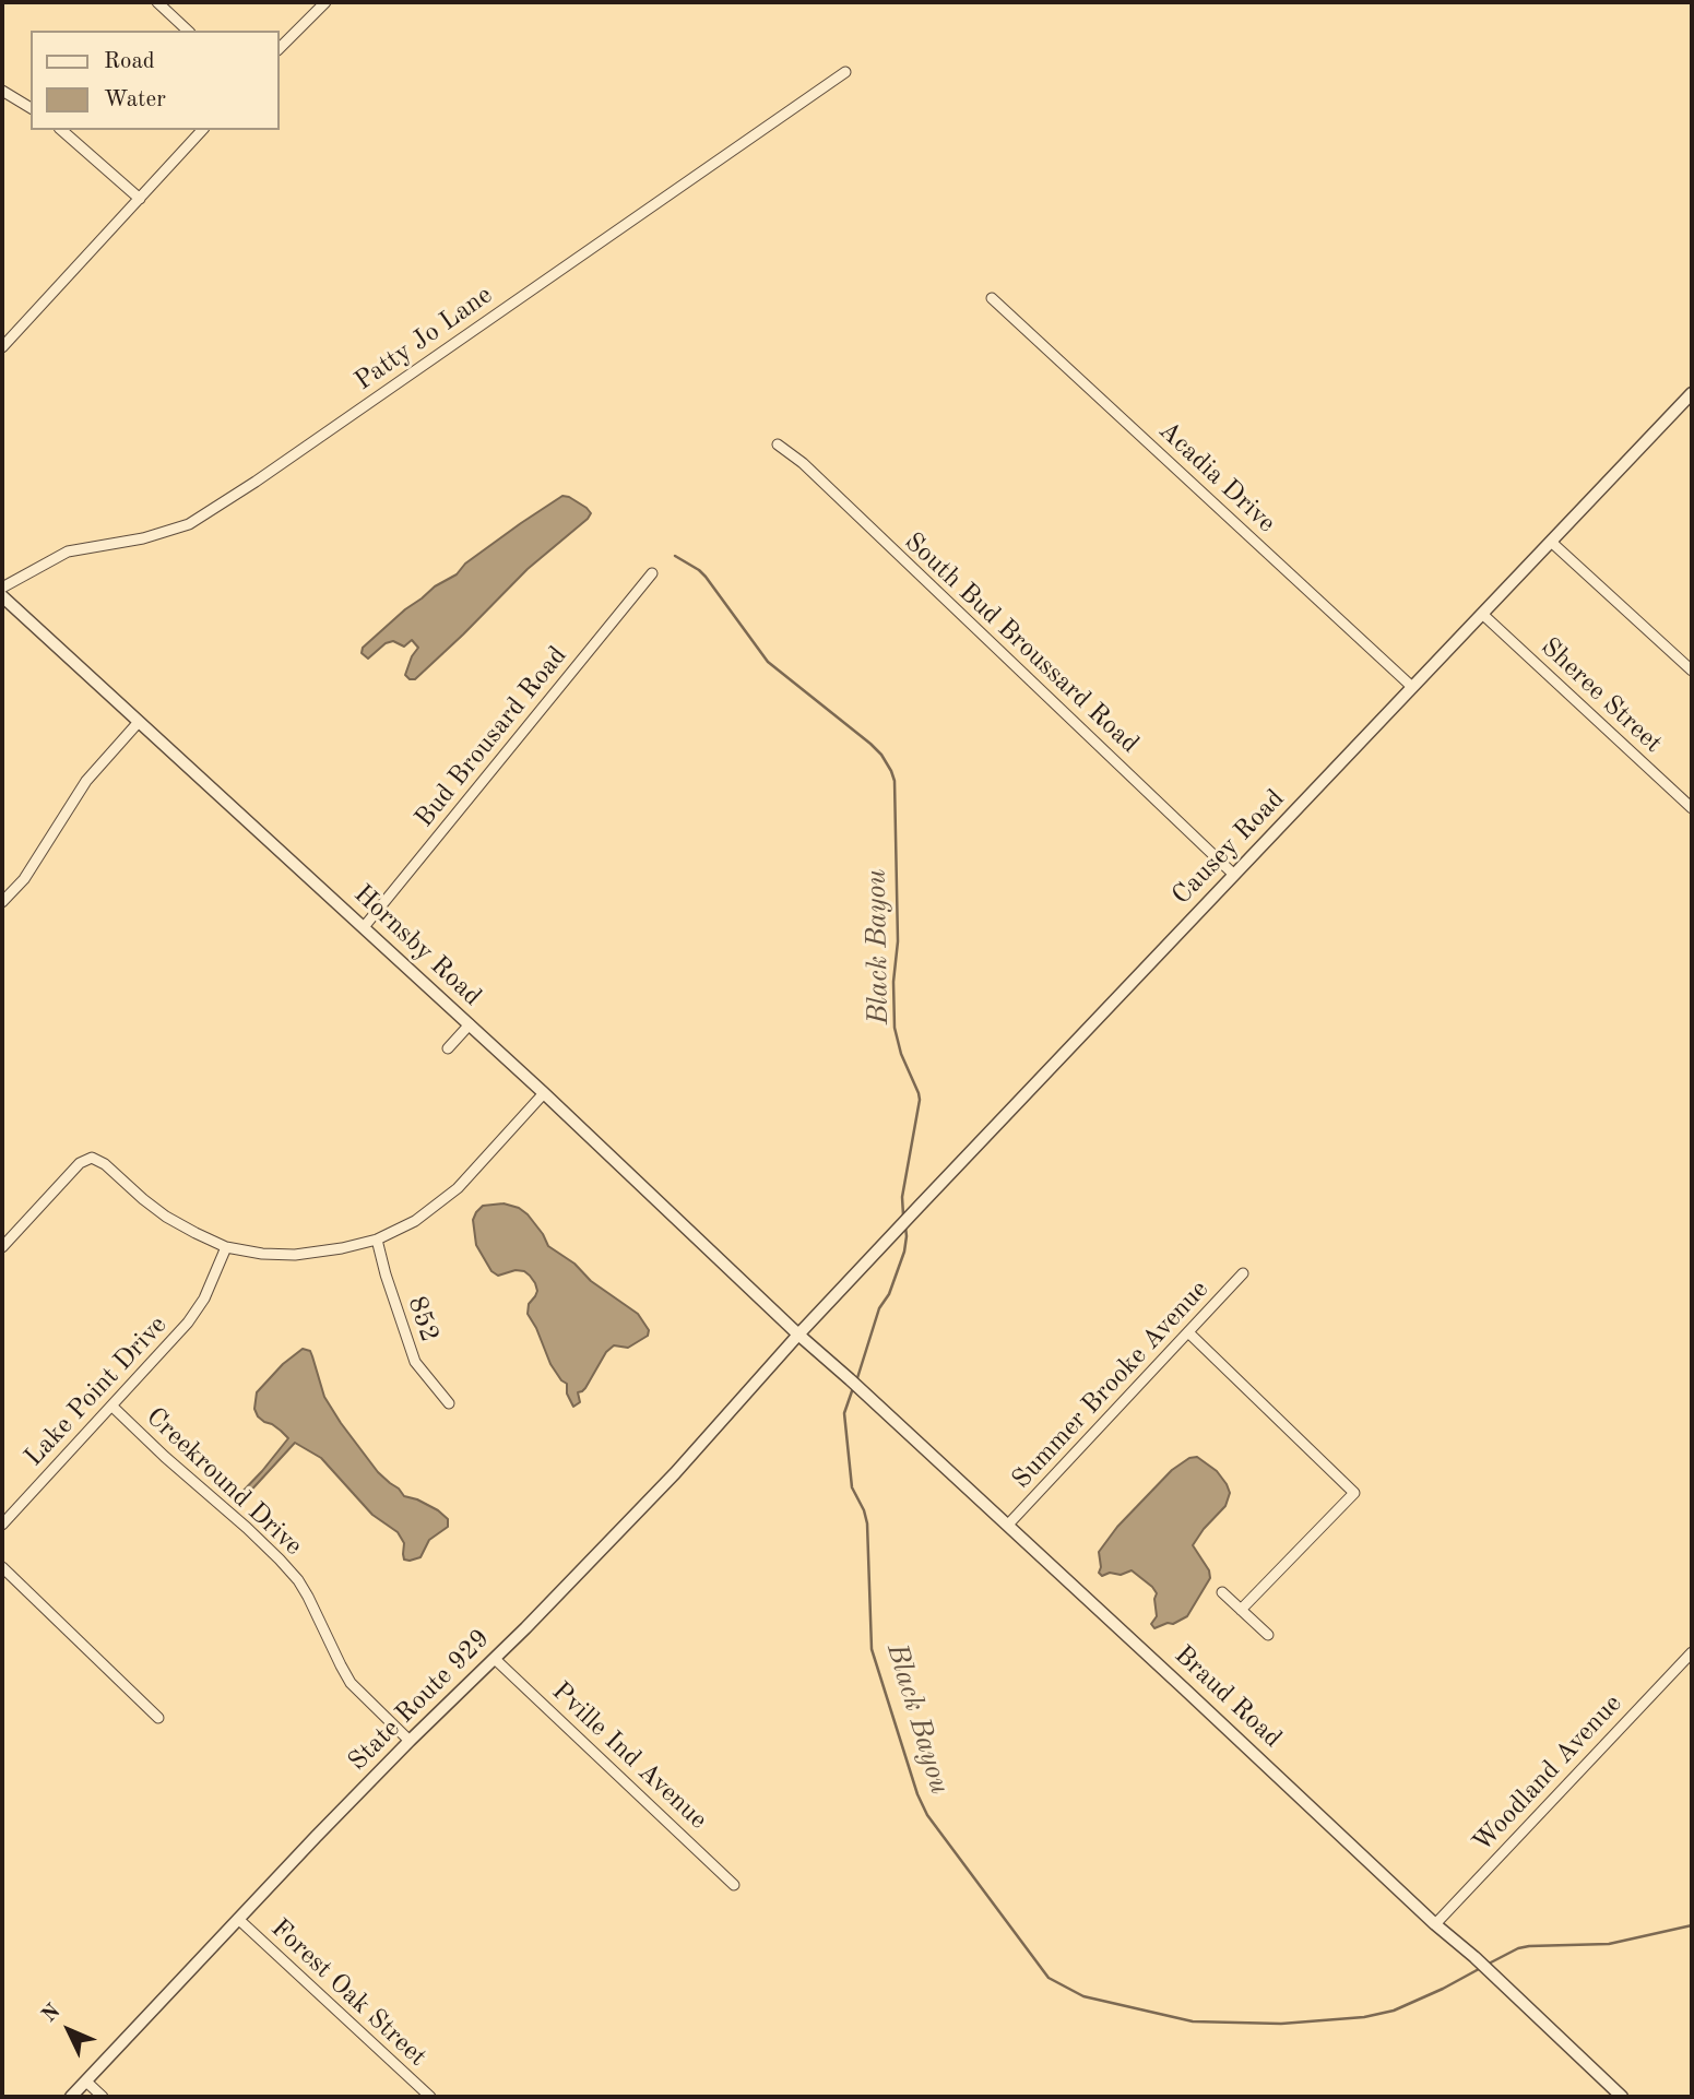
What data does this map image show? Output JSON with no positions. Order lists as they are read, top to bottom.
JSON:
{
  "streets": {
    "street": [
      "Patty Jo Lane",
      "Acadia Drive",
      "South Bud Broussard Road",
      "Sheree Street",
      "Bud Brousard Road",
      "Causey Road",
      "Hornsby Road",
      "852",
      "Summer Brooke Avenue",
      "Lake Point Drive",
      "Creekround Drive",
      "Braud Road",
      "State Route 929",
      "Pville Ind Avenue",
      "Woodland Avenue",
      "Forest Oak Street"
    ]
  },
  "crossings": [
    ["Acadia Drive", "Causey Road"],
    ["South Bud Broussard Road", "Causey Road"],
    ["Sheree Street", "Causey Road"],
    ["Bud Brousard Road", "Hornsby Road"],
    ["Causey Road", "Hornsby Road"],
    ["Causey Road", "Braud Road"],
    ["Causey Road", "State Route 929"],
    ["Hornsby Road", "Braud Road"],
    ["Hornsby Road", "State Route 929"],
    ["Summer Brooke Avenue", "Braud Road"],
    ["Lake Point Drive", "Creekround Drive"],
    ["Creekround Drive", "State Route 929"],
    ["Braud Road", "State Route 929"],
    ["Braud Road", "Woodland Avenue"],
    ["State Route 929", "Pville Ind Avenue"],
    ["State Route 929", "Forest Oak Street"]
  ],
  "water": ["Black Bayou"],
  "legend": ["Road", "Water"],
  "north": "top left"
}
